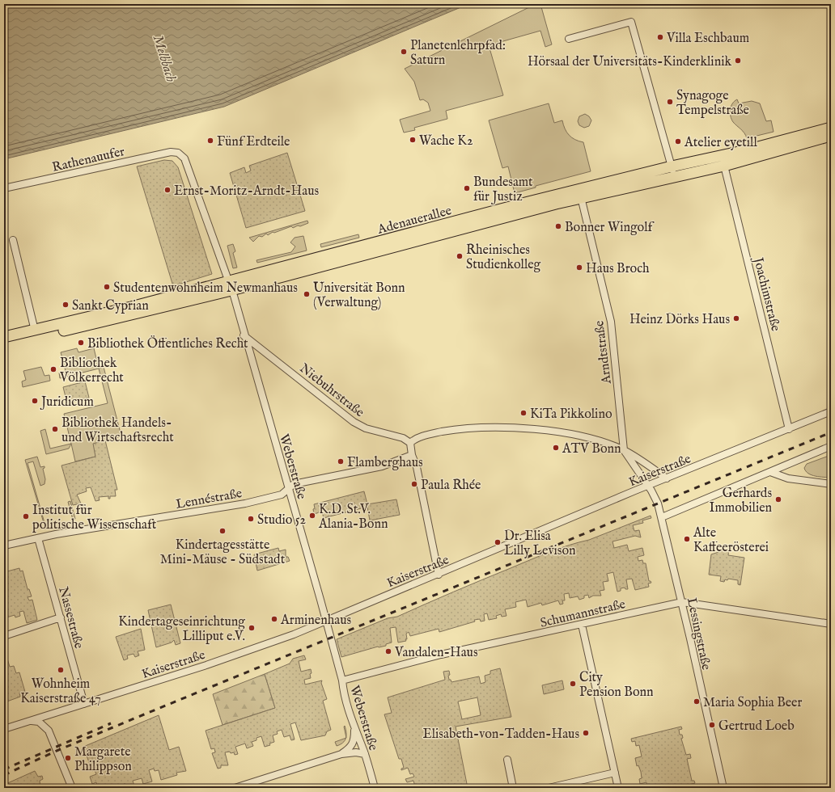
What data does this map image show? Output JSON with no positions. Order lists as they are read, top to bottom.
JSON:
{
  "streets": {
    "main road": ["Adenauerallee"],
    "street": [
      "Rathenauufer",
      "Joachimstraße",
      "Arndtstraße",
      "Niebuhrstraße",
      "Weberstraße",
      "Kaiserstraße",
      "Lennéstraße",
      "Schumannstraße",
      "Nassestraße",
      "Lessingstraße"
    ]
  },
  "crossings": [
    ["Rathenauufer", "Weberstraße"],
    ["Adenauerallee", "Joachimstraße"],
    ["Adenauerallee", "Arndtstraße"],
    ["Adenauerallee", "Weberstraße"],
    ["Joachimstraße", "Kaiserstraße"],
    ["Niebuhrstraße", "Weberstraße"],
    ["Weberstraße", "Kaiserstraße"],
    ["Weberstraße", "Lennéstraße"],
    ["Weberstraße", "Schumannstraße"],
    ["Kaiserstraße", "Nassestraße"],
    ["Kaiserstraße", "Lessingstraße"],
    ["Lennéstraße", "Nassestraße"],
    ["Schumannstraße", "Lessingstraße"]
  ],
  "water": ["Melbbach"],
  "places": [
    "Villa Eschbaum",
    "Planetenlehrpfad: Saturn",
    "Hörsaal der Universitäts-Kinderklinik",
    "Synagoge Tempelstraße",
    "Wache K2",
    "Fünf Erdteile",
    "Atelier eyetill",
    "Bundesamt für Justiz",
    "Ernst-Moritz-Arndt-Haus",
    "Bonner Wingolf",
    "Rheinisches Studienkolleg",
    "Haus Broch",
    "Studentenwohnheim Newmanhaus",
    "Universität Bonn (Verwaltung)",
    "Sankt Cyprian",
    "Heinz Dörks Haus",
    "Bibliothek Öffentliches Recht",
    "Bibliothek Völkerrecht",
    "Juridicum",
    "KiTa Pikkolino",
    "Bibliothek Handels- und Wirtschaftsrecht",
    "ATV Bonn",
    "Flamberghaus",
    "Paula Rhée",
    "Gerhards Immobilien",
    "K.D. St.V. Alania-Bonn",
    "Institut für politische Wissenschaft",
    "Studio 52",
    "Kindertagesstätte Mini-Mäuse - Südstadt",
    "Alte Kaffeerösterei",
    "Dr. Elisa Lilly Levison",
    "Arminenhaus",
    "Kindertageseinrichtung Lilliput e.V.",
    "Vandalen-Haus",
    "Wohnheim Kaiserstraße 47",
    "City Pension Bonn",
    "Maria Sophia Beer",
    "Gertrud Loeb",
    "Elisabeth-von-Tadden-Haus",
    "Margarete Philippson"
  ]
}
